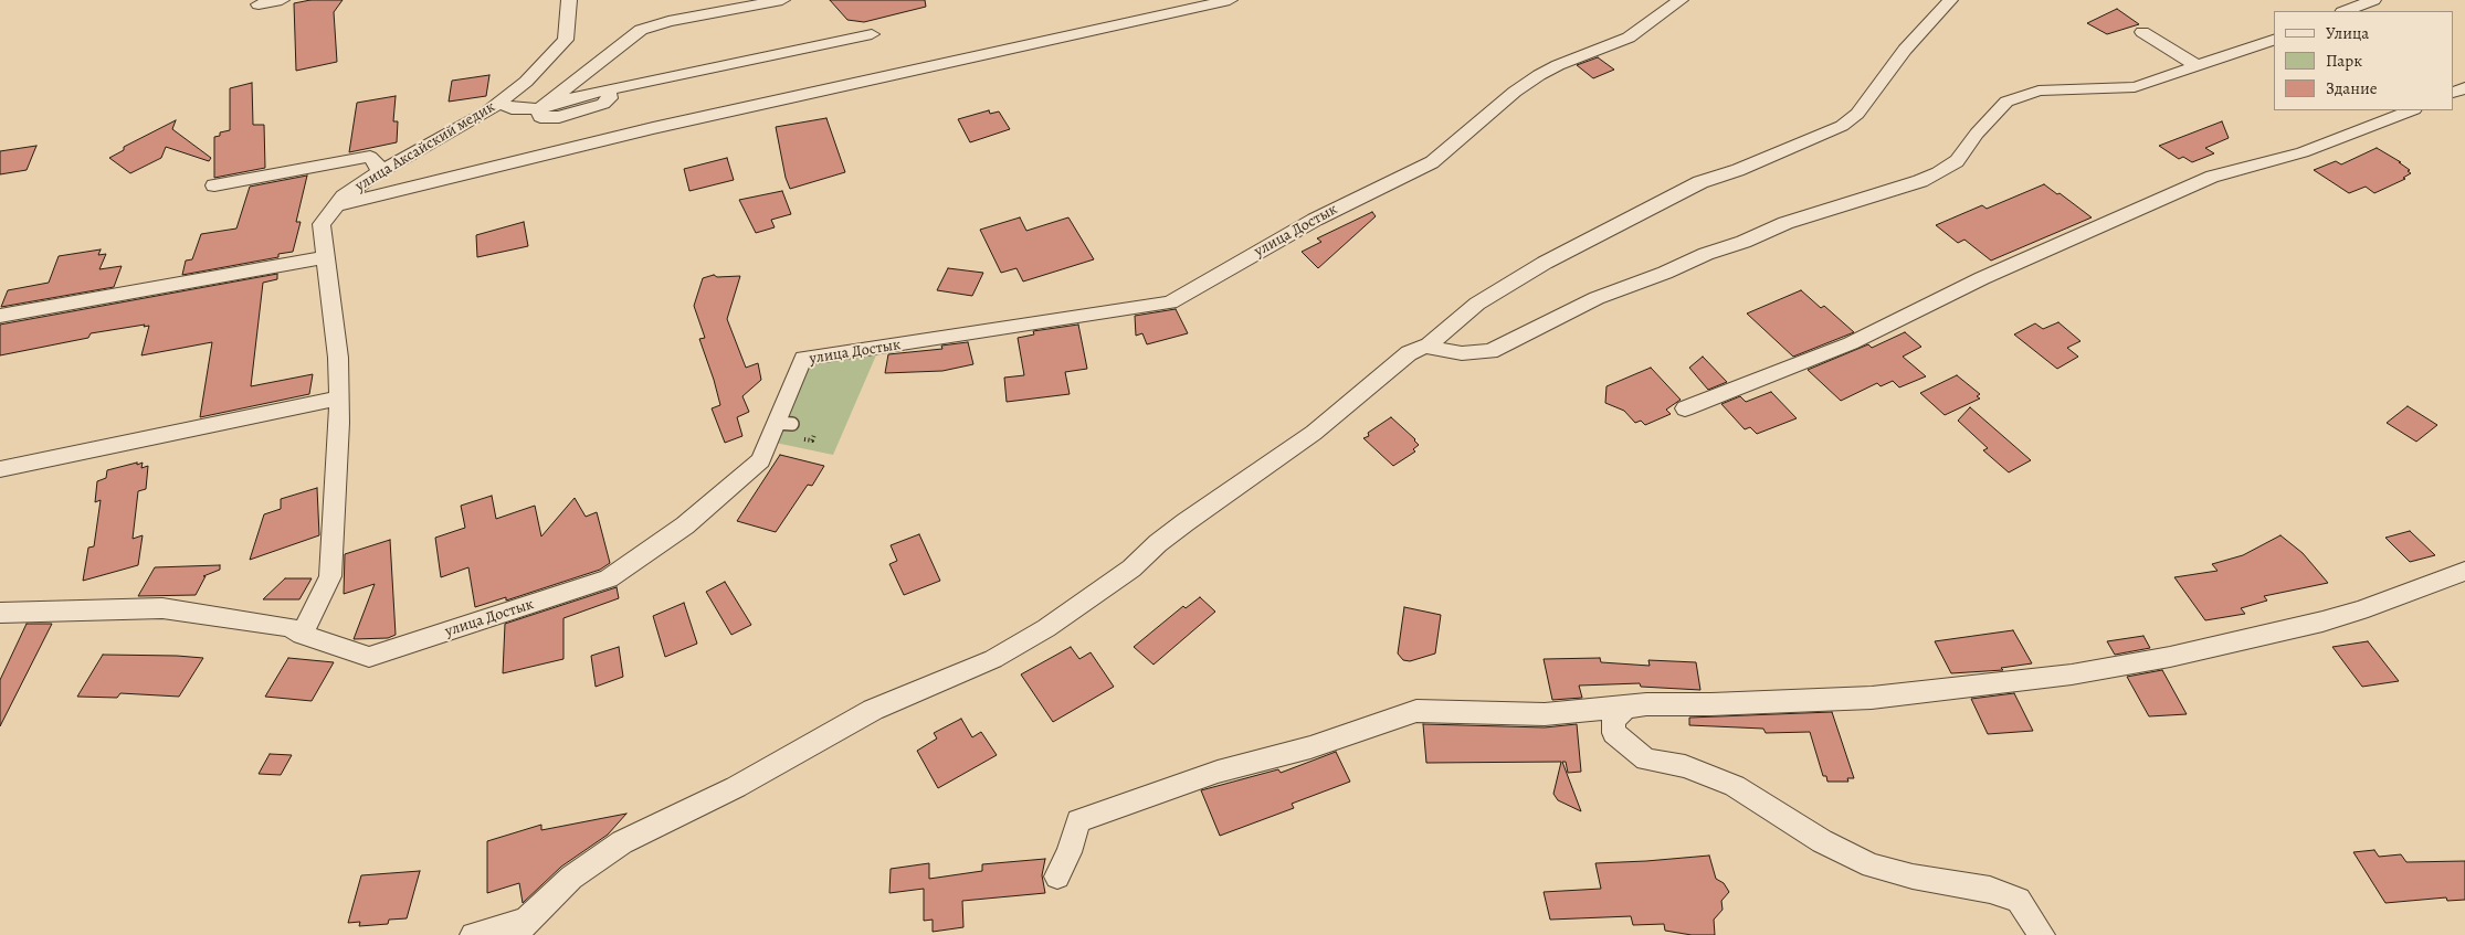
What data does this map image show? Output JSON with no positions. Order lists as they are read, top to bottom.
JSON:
{
  "streets": {
    "street": ["улица Аксайский медик", "улица Достык"]
  },
  "crossings": [
    ["улица Аксайский медик", "улица Достык"]
  ],
  "legend": ["Улица", "Парк", "Здание"]
}
